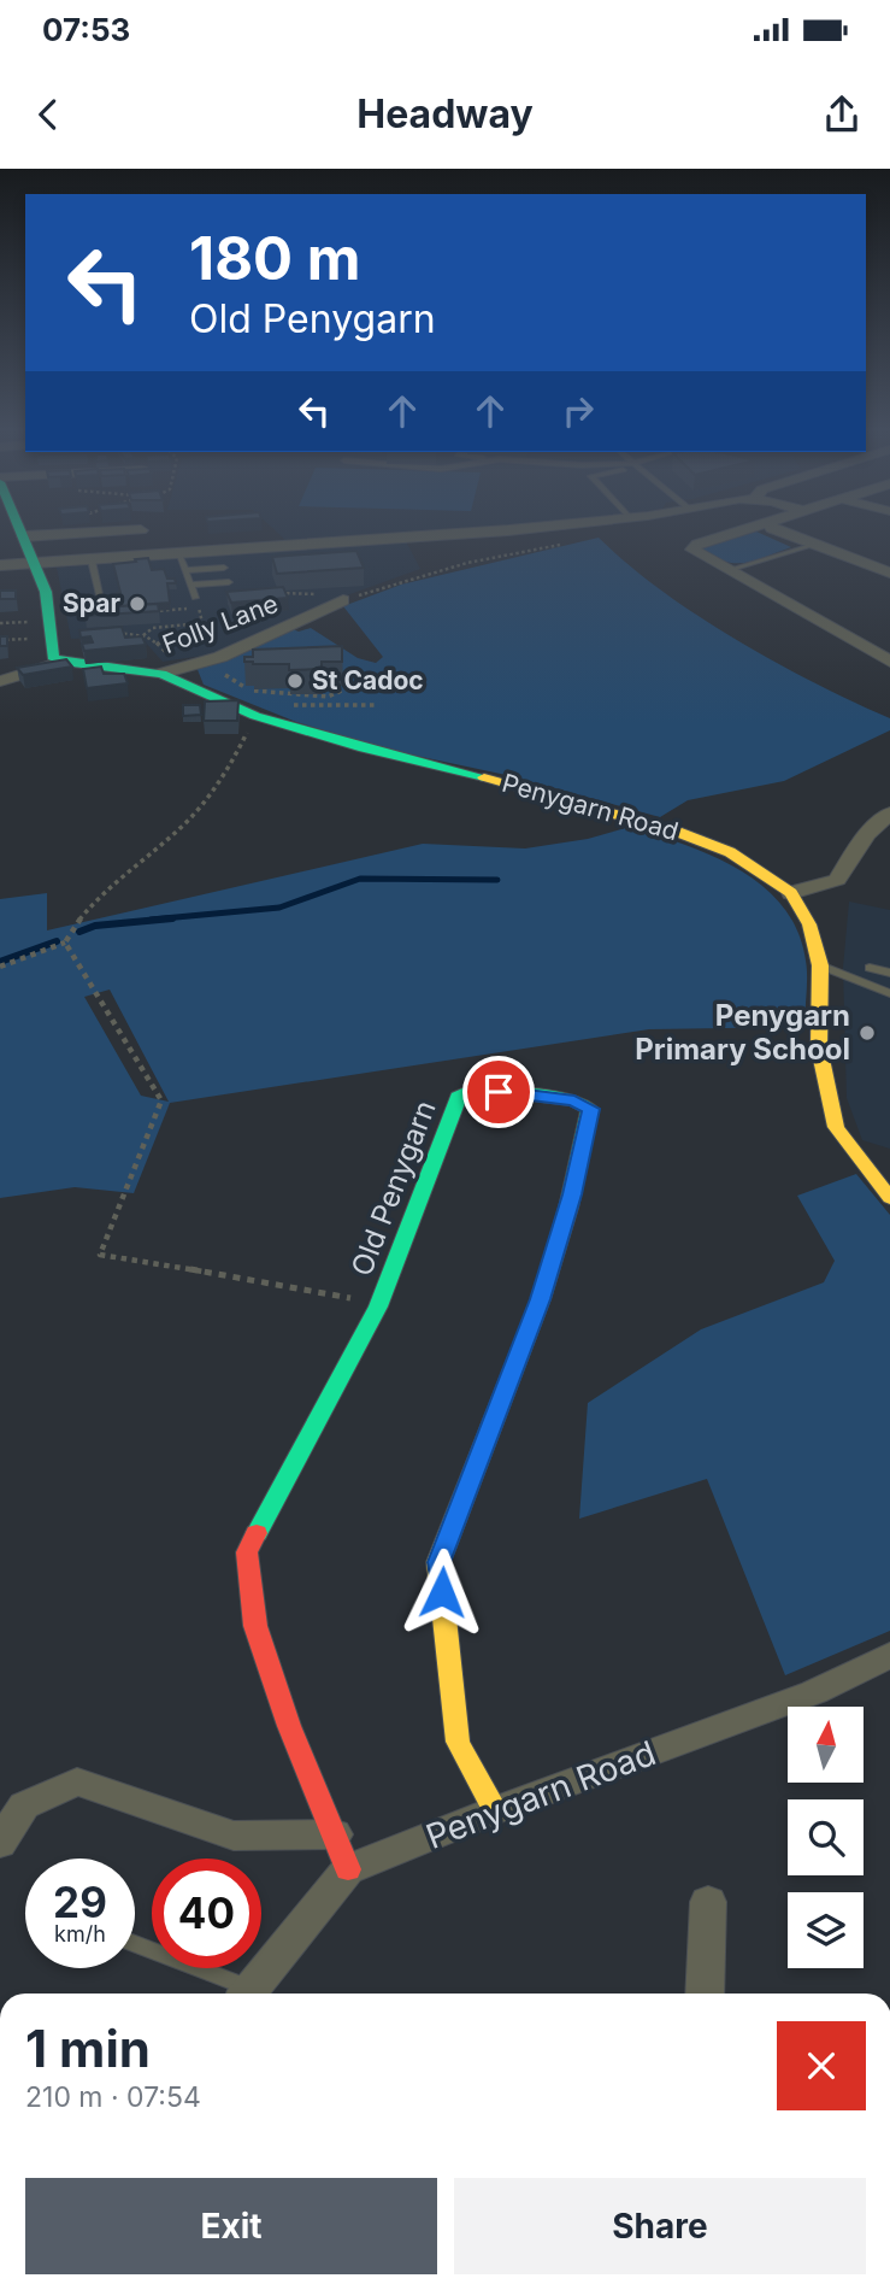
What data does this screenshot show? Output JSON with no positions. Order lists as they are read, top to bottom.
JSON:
{
  "streets": {
    "street": ["Folly Lane", "Penygarn Road", "Old Penygarn"]
  },
  "crossings": [
    ["Folly Lane", "Penygarn Road"],
    ["Penygarn Road", "Old Penygarn"]
  ],
  "places": ["Spar", "St Cadoc", "Penygarn Primary School"],
  "north": "top",
  "page": {
    "status": "07:53",
    "header": "Headway",
    "turn": ["180 m", "Old Penygarn"],
    "speed": "29 km/h",
    "limit": "40",
    "heading": ["1 min", "210 m · 07:54"],
    "buttons": ["Exit", "Share"]
  }
}
